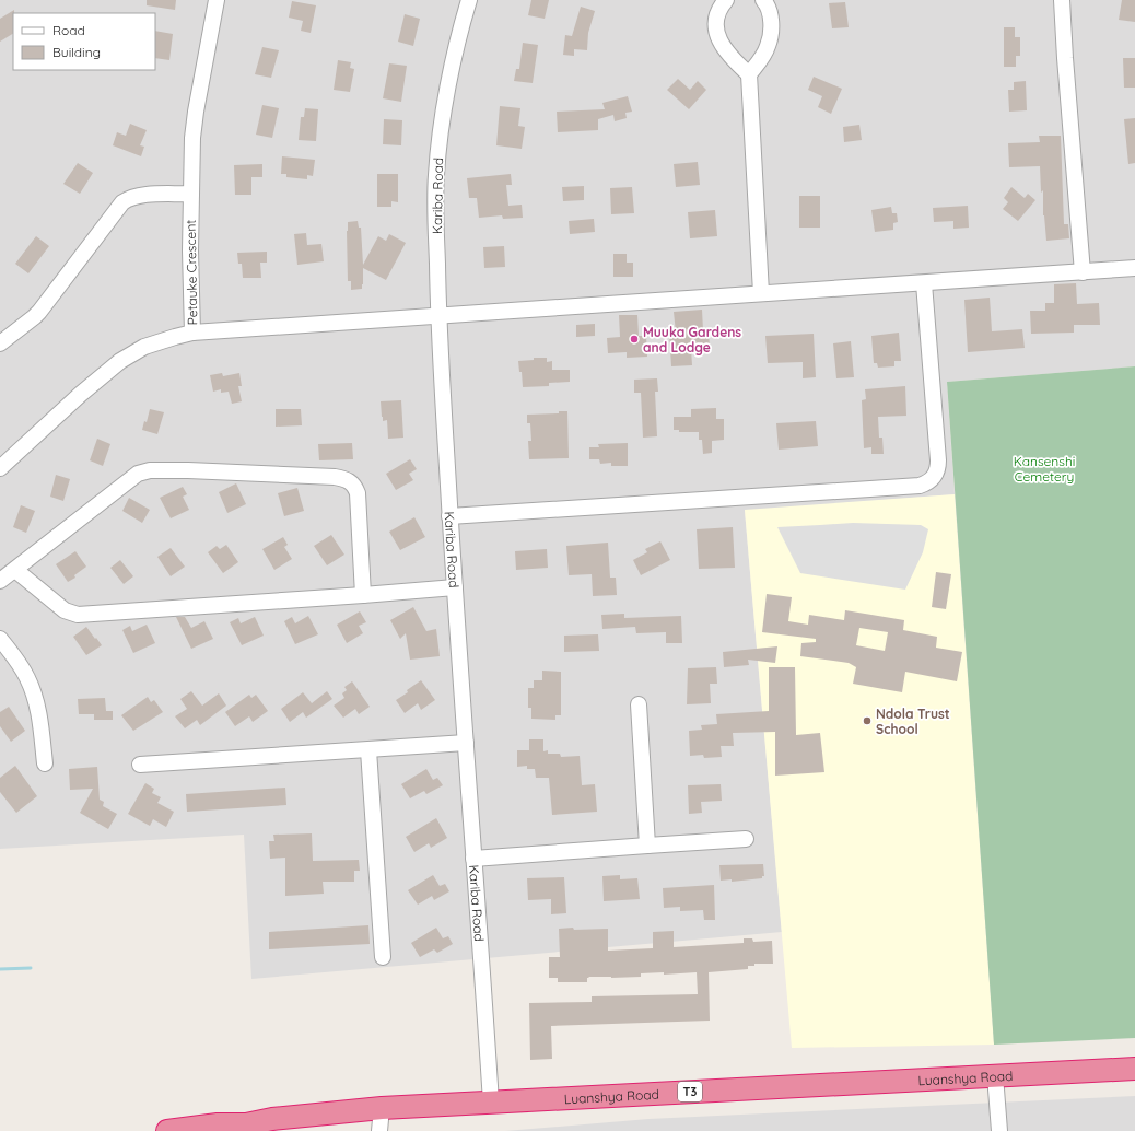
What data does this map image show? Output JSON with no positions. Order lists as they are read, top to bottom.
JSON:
{
  "streets": {
    "highway": ["Luanshya Road", "T3"],
    "street": ["Kariba Road", "Petauke Crescent"]
  },
  "crossings": [
    ["Kariba Road", "Luanshya Road"]
  ],
  "parks": ["Kansenshi Cemetery"],
  "places": ["Muuka Gardens and Lodge", "Ndola Trust School"],
  "legend": ["Road", "Building"]
}
